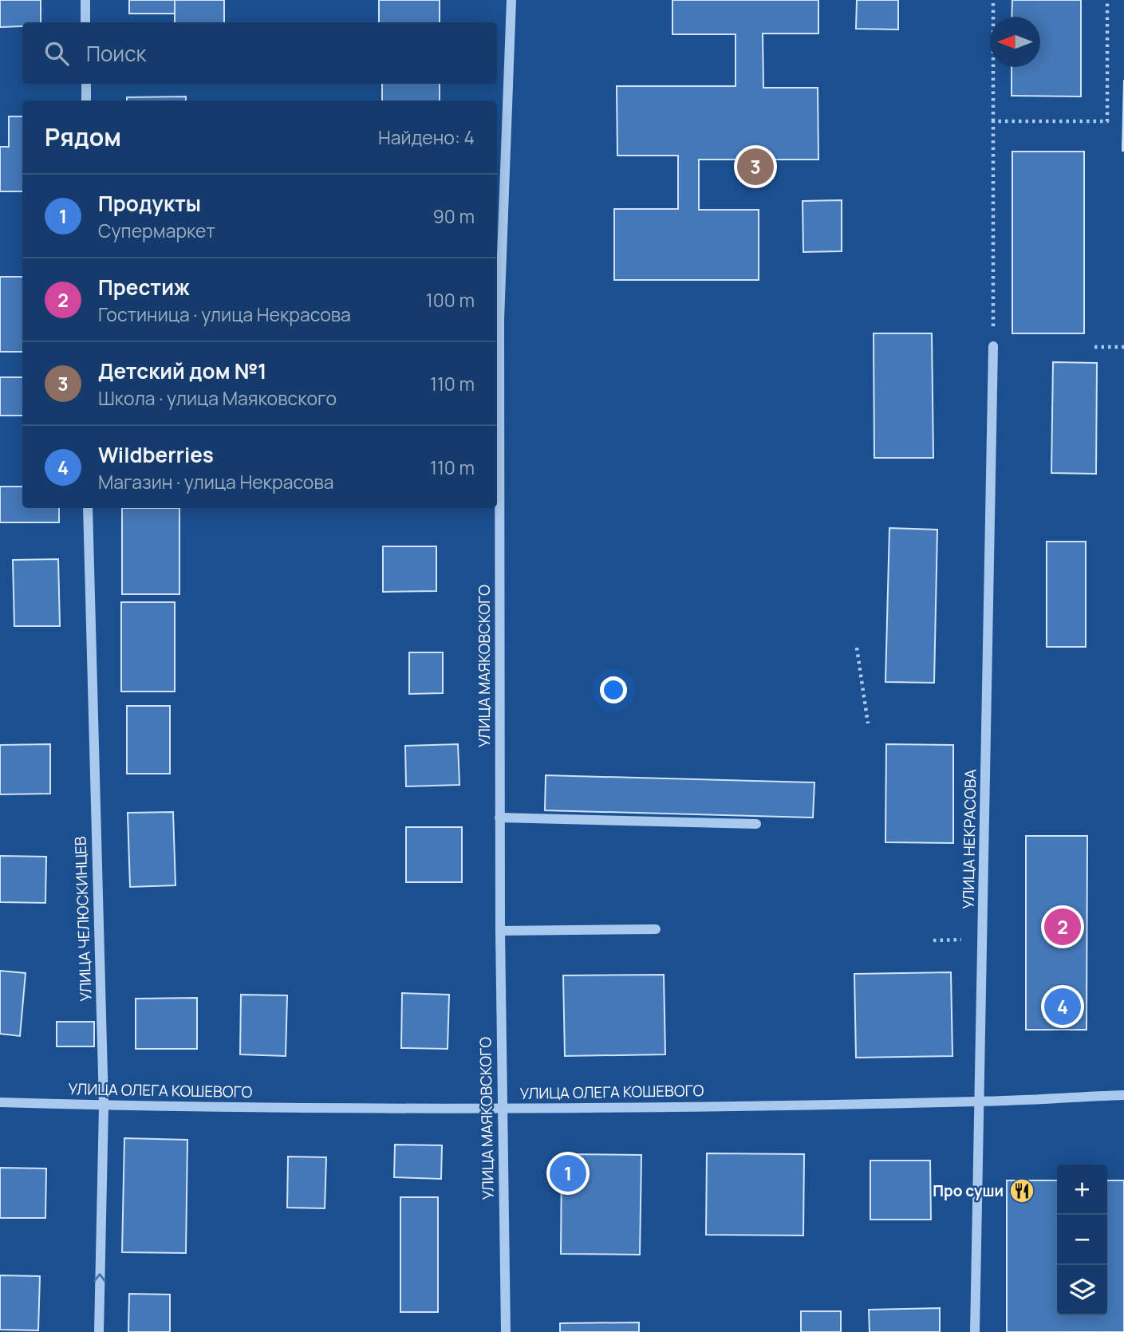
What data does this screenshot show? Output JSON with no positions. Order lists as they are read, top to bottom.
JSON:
{
  "streets": {
    "street": [
      "УЛИЦА МАЯКОВСКОГО",
      "УЛИЦА НЕКРАСОВА",
      "УЛИЦА ЧЕЛЮСКИНЦЕВ",
      "УЛИЦА ОЛЕГА КОШЕВОГО"
    ]
  },
  "crossings": [
    ["УЛИЦА МАЯКОВСКОГО", "УЛИЦА ОЛЕГА КОШЕВОГО"],
    ["УЛИЦА НЕКРАСОВА", "УЛИЦА ОЛЕГА КОШЕВОГО"],
    ["УЛИЦА ЧЕЛЮСКИНЦЕВ", "УЛИЦА ОЛЕГА КОШЕВОГО"]
  ],
  "places": {
    "restaurant": ["Про суши"]
  },
  "north": "left",
  "page": {
    "search": "Поиск",
    "heading": ["Рядом", "Найдено: 4"],
    "pins": [
      "3",
      "2",
      "4",
      "1"
    ],
    "list": [
      {
        "mark": "1",
        "name": "Продукты",
        "note": "Супермаркет",
        "value": "90 m"
      },
      {
        "mark": "2",
        "name": "Престиж",
        "note": "Гостиница · улица Некрасова",
        "value": "100 m"
      },
      {
        "mark": "3",
        "name": "Детский дом №1",
        "note": "Школа · улица Маяковского",
        "value": "110 m"
      },
      {
        "mark": "4",
        "name": "Wildberries",
        "note": "Магазин · улица Некрасова",
        "value": "110 m"
      }
    ],
    "map_buttons": ["+", "−"]
  }
}
